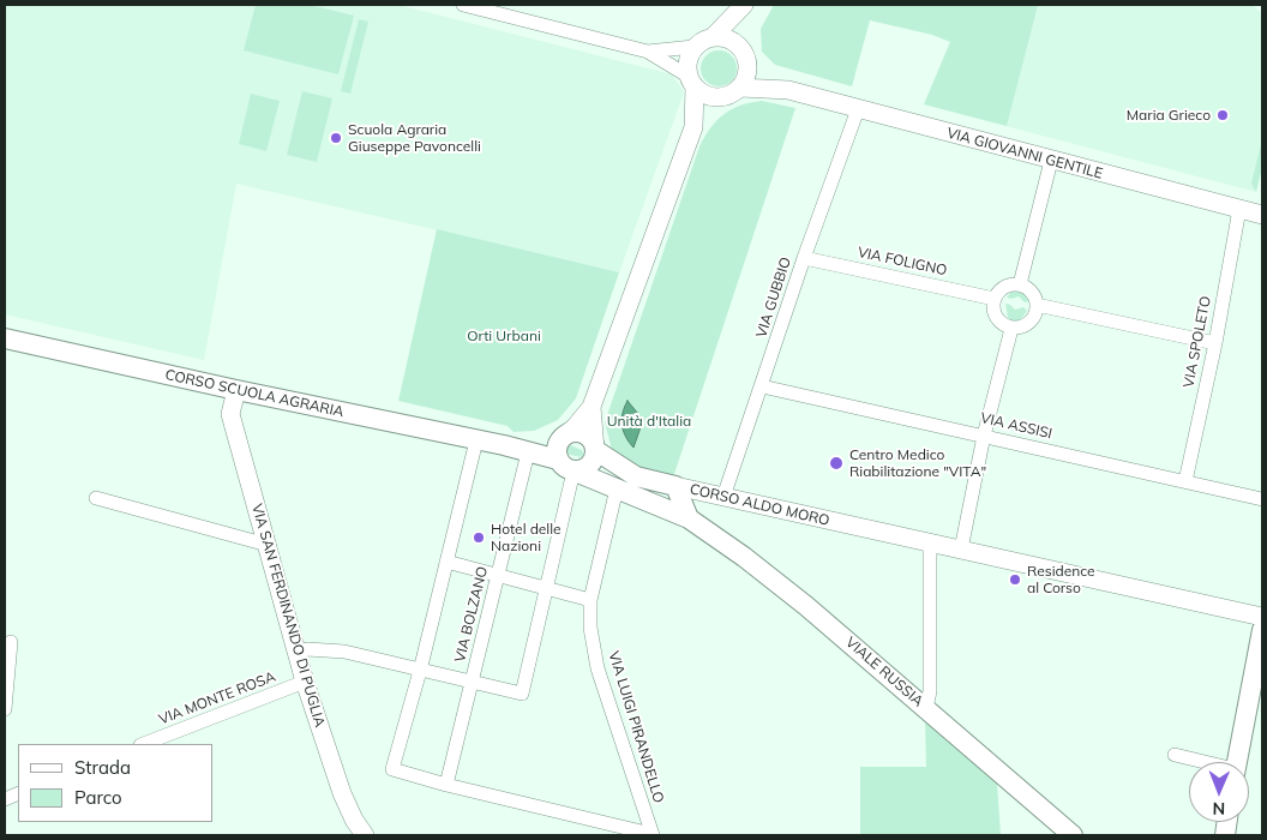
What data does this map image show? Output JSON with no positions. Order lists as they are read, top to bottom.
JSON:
{
  "streets": {
    "main road": ["CORSO SCUOLA AGRARIA", "CORSO ALDO MORO", "VIALE RUSSIA"],
    "street": [
      "VIA GIOVANNI GENTILE",
      "VIA FOLIGNO",
      "VIA GUBBIO",
      "VIA SPOLETO",
      "VIA ASSISI",
      "VIA BOLZANO",
      "VIA SAN FERDINANDO DI PUGLIA",
      "VIA MONTE ROSA",
      "VIA LUIGI PIRANDELLO"
    ]
  },
  "crossings": [
    ["VIA GIOVANNI GENTILE", "VIA GUBBIO"],
    ["VIA GIOVANNI GENTILE", "VIA SPOLETO"],
    ["VIA FOLIGNO", "VIA GUBBIO"],
    ["VIA GUBBIO", "VIA ASSISI"],
    ["VIA GUBBIO", "CORSO ALDO MORO"],
    ["VIA SPOLETO", "VIA ASSISI"],
    ["CORSO SCUOLA AGRARIA", "CORSO ALDO MORO"],
    ["CORSO SCUOLA AGRARIA", "VIA BOLZANO"],
    ["CORSO SCUOLA AGRARIA", "VIA SAN FERDINANDO DI PUGLIA"],
    ["CORSO SCUOLA AGRARIA", "VIALE RUSSIA"],
    ["CORSO ALDO MORO", "VIALE RUSSIA"],
    ["VIA SAN FERDINANDO DI PUGLIA", "VIA MONTE ROSA"],
    ["VIALE RUSSIA", "VIA LUIGI PIRANDELLO"]
  ],
  "parks": ["Orti Urbani", "Unità d'Italia"],
  "places": [
    "Maria Grieco",
    "Scuola Agraria Giuseppe Pavoncelli",
    "Centro Medico Riabilitazione \"VITA\"",
    "Hotel delle Nazioni",
    "Residence al Corso"
  ],
  "legend": ["Strada", "Parco"],
  "north": "bottom"
}
